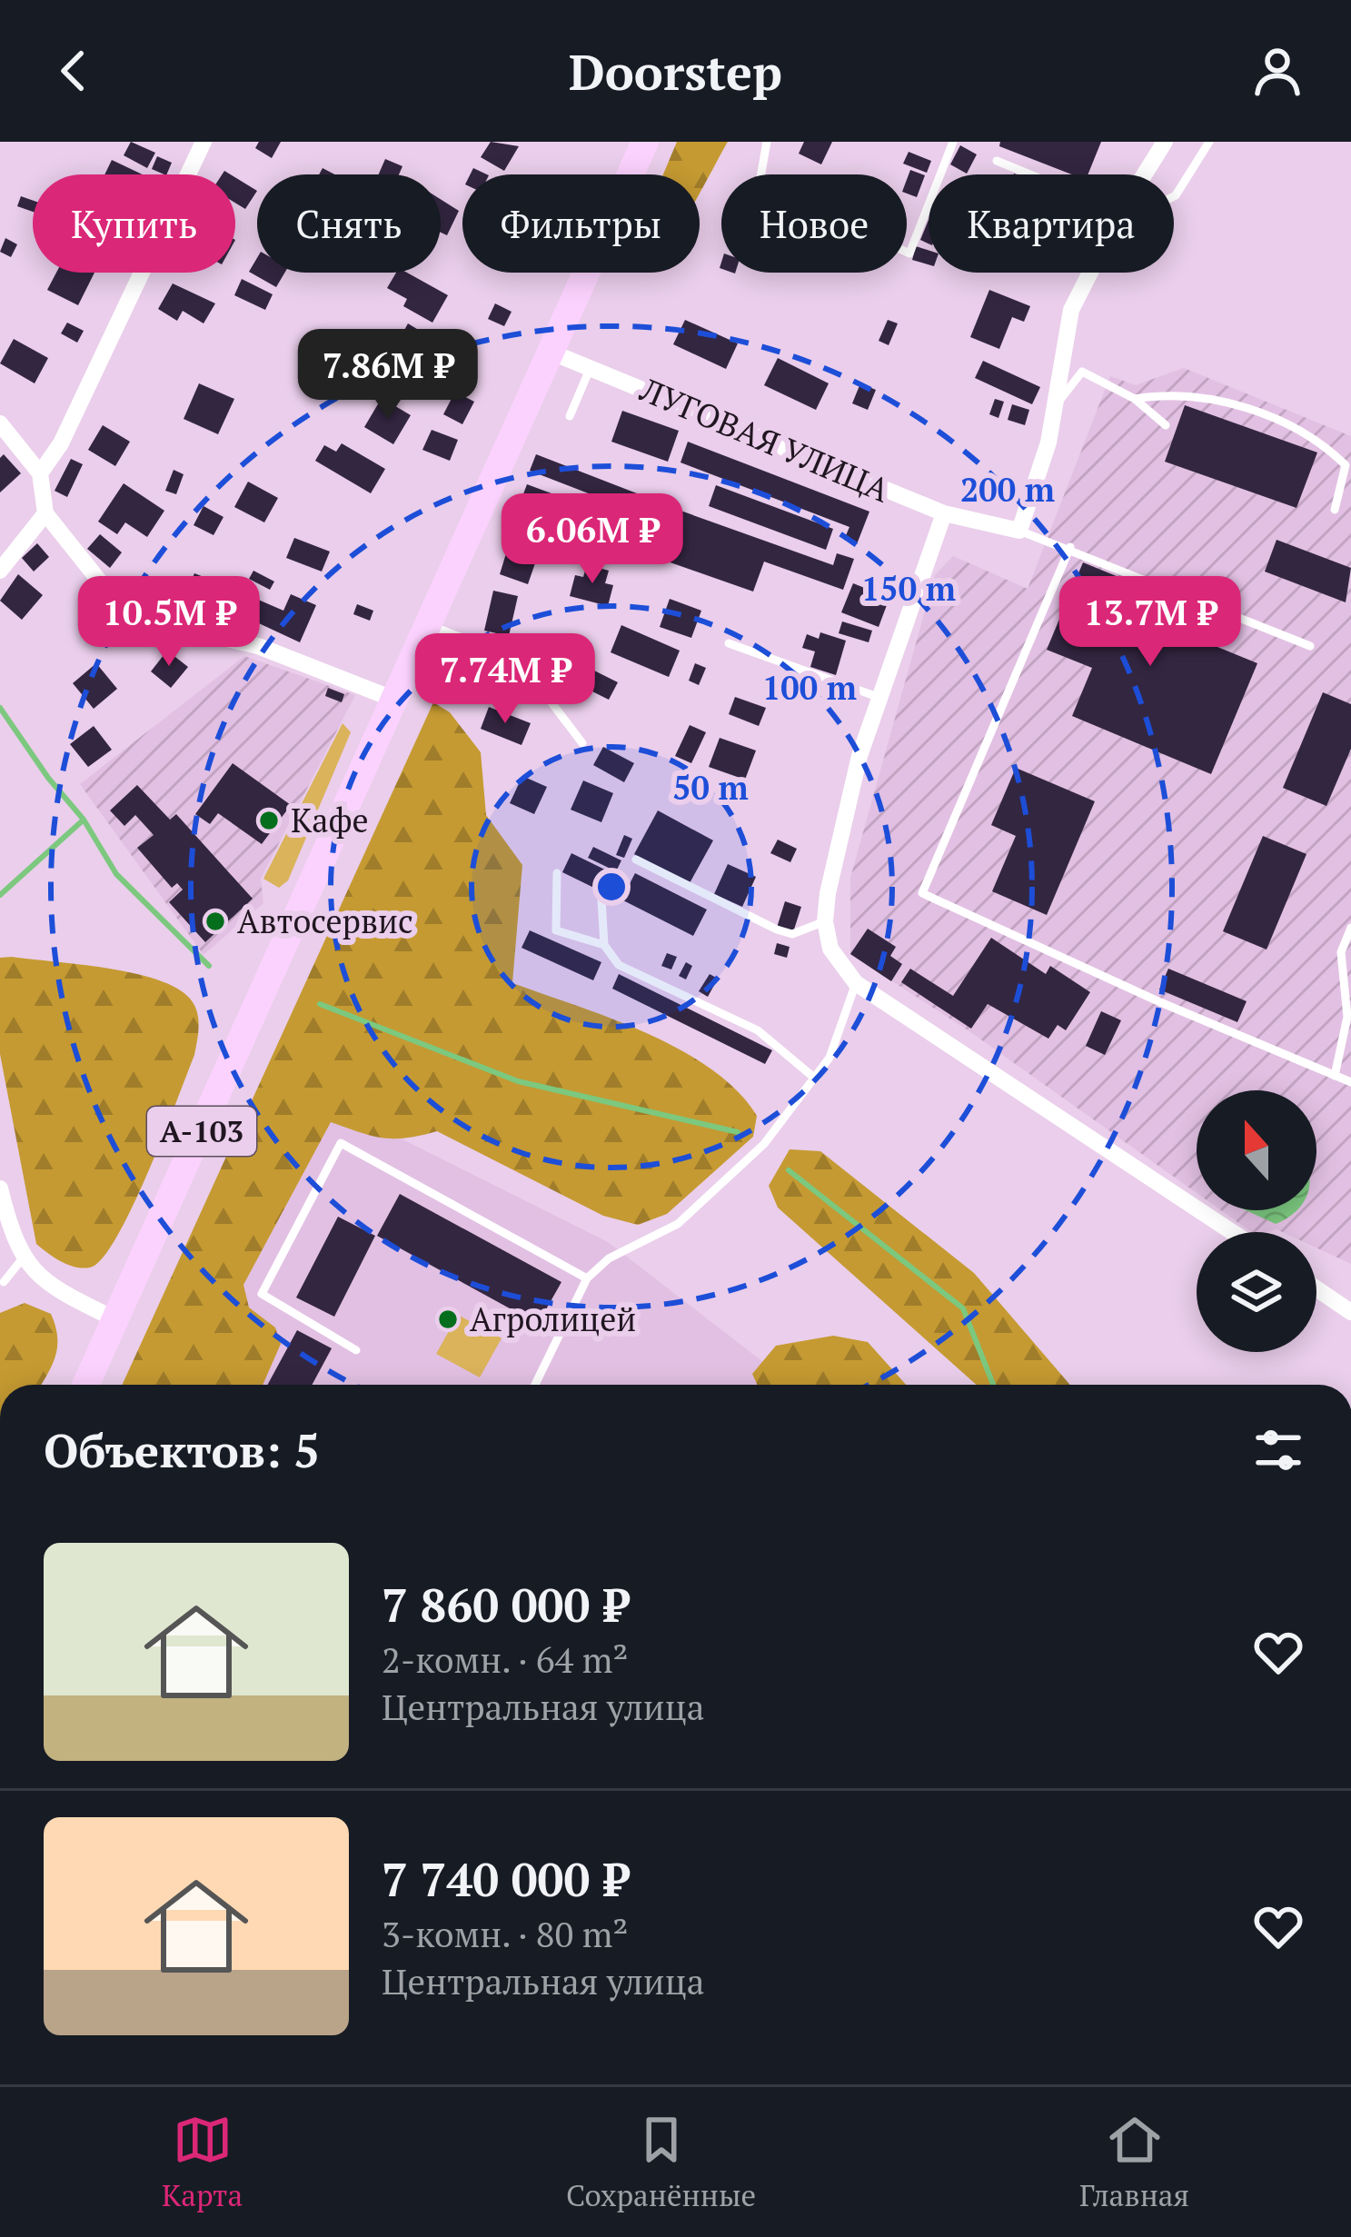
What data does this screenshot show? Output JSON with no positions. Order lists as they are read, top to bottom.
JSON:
{
  "streets": {
    "main road": ["А-103"],
    "street": ["ЛУГОВАЯ УЛИЦА"]
  },
  "crossings": [
    ["ЛУГОВАЯ УЛИЦА", "А-103"]
  ],
  "places": ["Кафе", "Автосервис", "Агролицей"],
  "north": "top",
  "page": {
    "header": "Doorstep",
    "chip": [
      "Купить",
      "Снять",
      "Фильтры",
      "Новое",
      "Квартира"
    ],
    "price": [
      "7.86M ₽",
      "6.06M ₽",
      "10.5M ₽",
      "13.7M ₽",
      "7.74M ₽"
    ],
    "heading": "Объектов: 5",
    "list": [
      {
        "name": "7 860 000 ₽",
        "note": "2-комн. · 64 m² · Центральная улица"
      },
      {
        "name": "7 740 000 ₽",
        "note": "3-комн. · 80 m² · Центральная улица"
      }
    ],
    "tabs": ["Карта", "Сохранённые", "Главная"]
  },
  "rings": [
    "200 m",
    "150 m",
    "100 m",
    "50 m"
  ]
}
